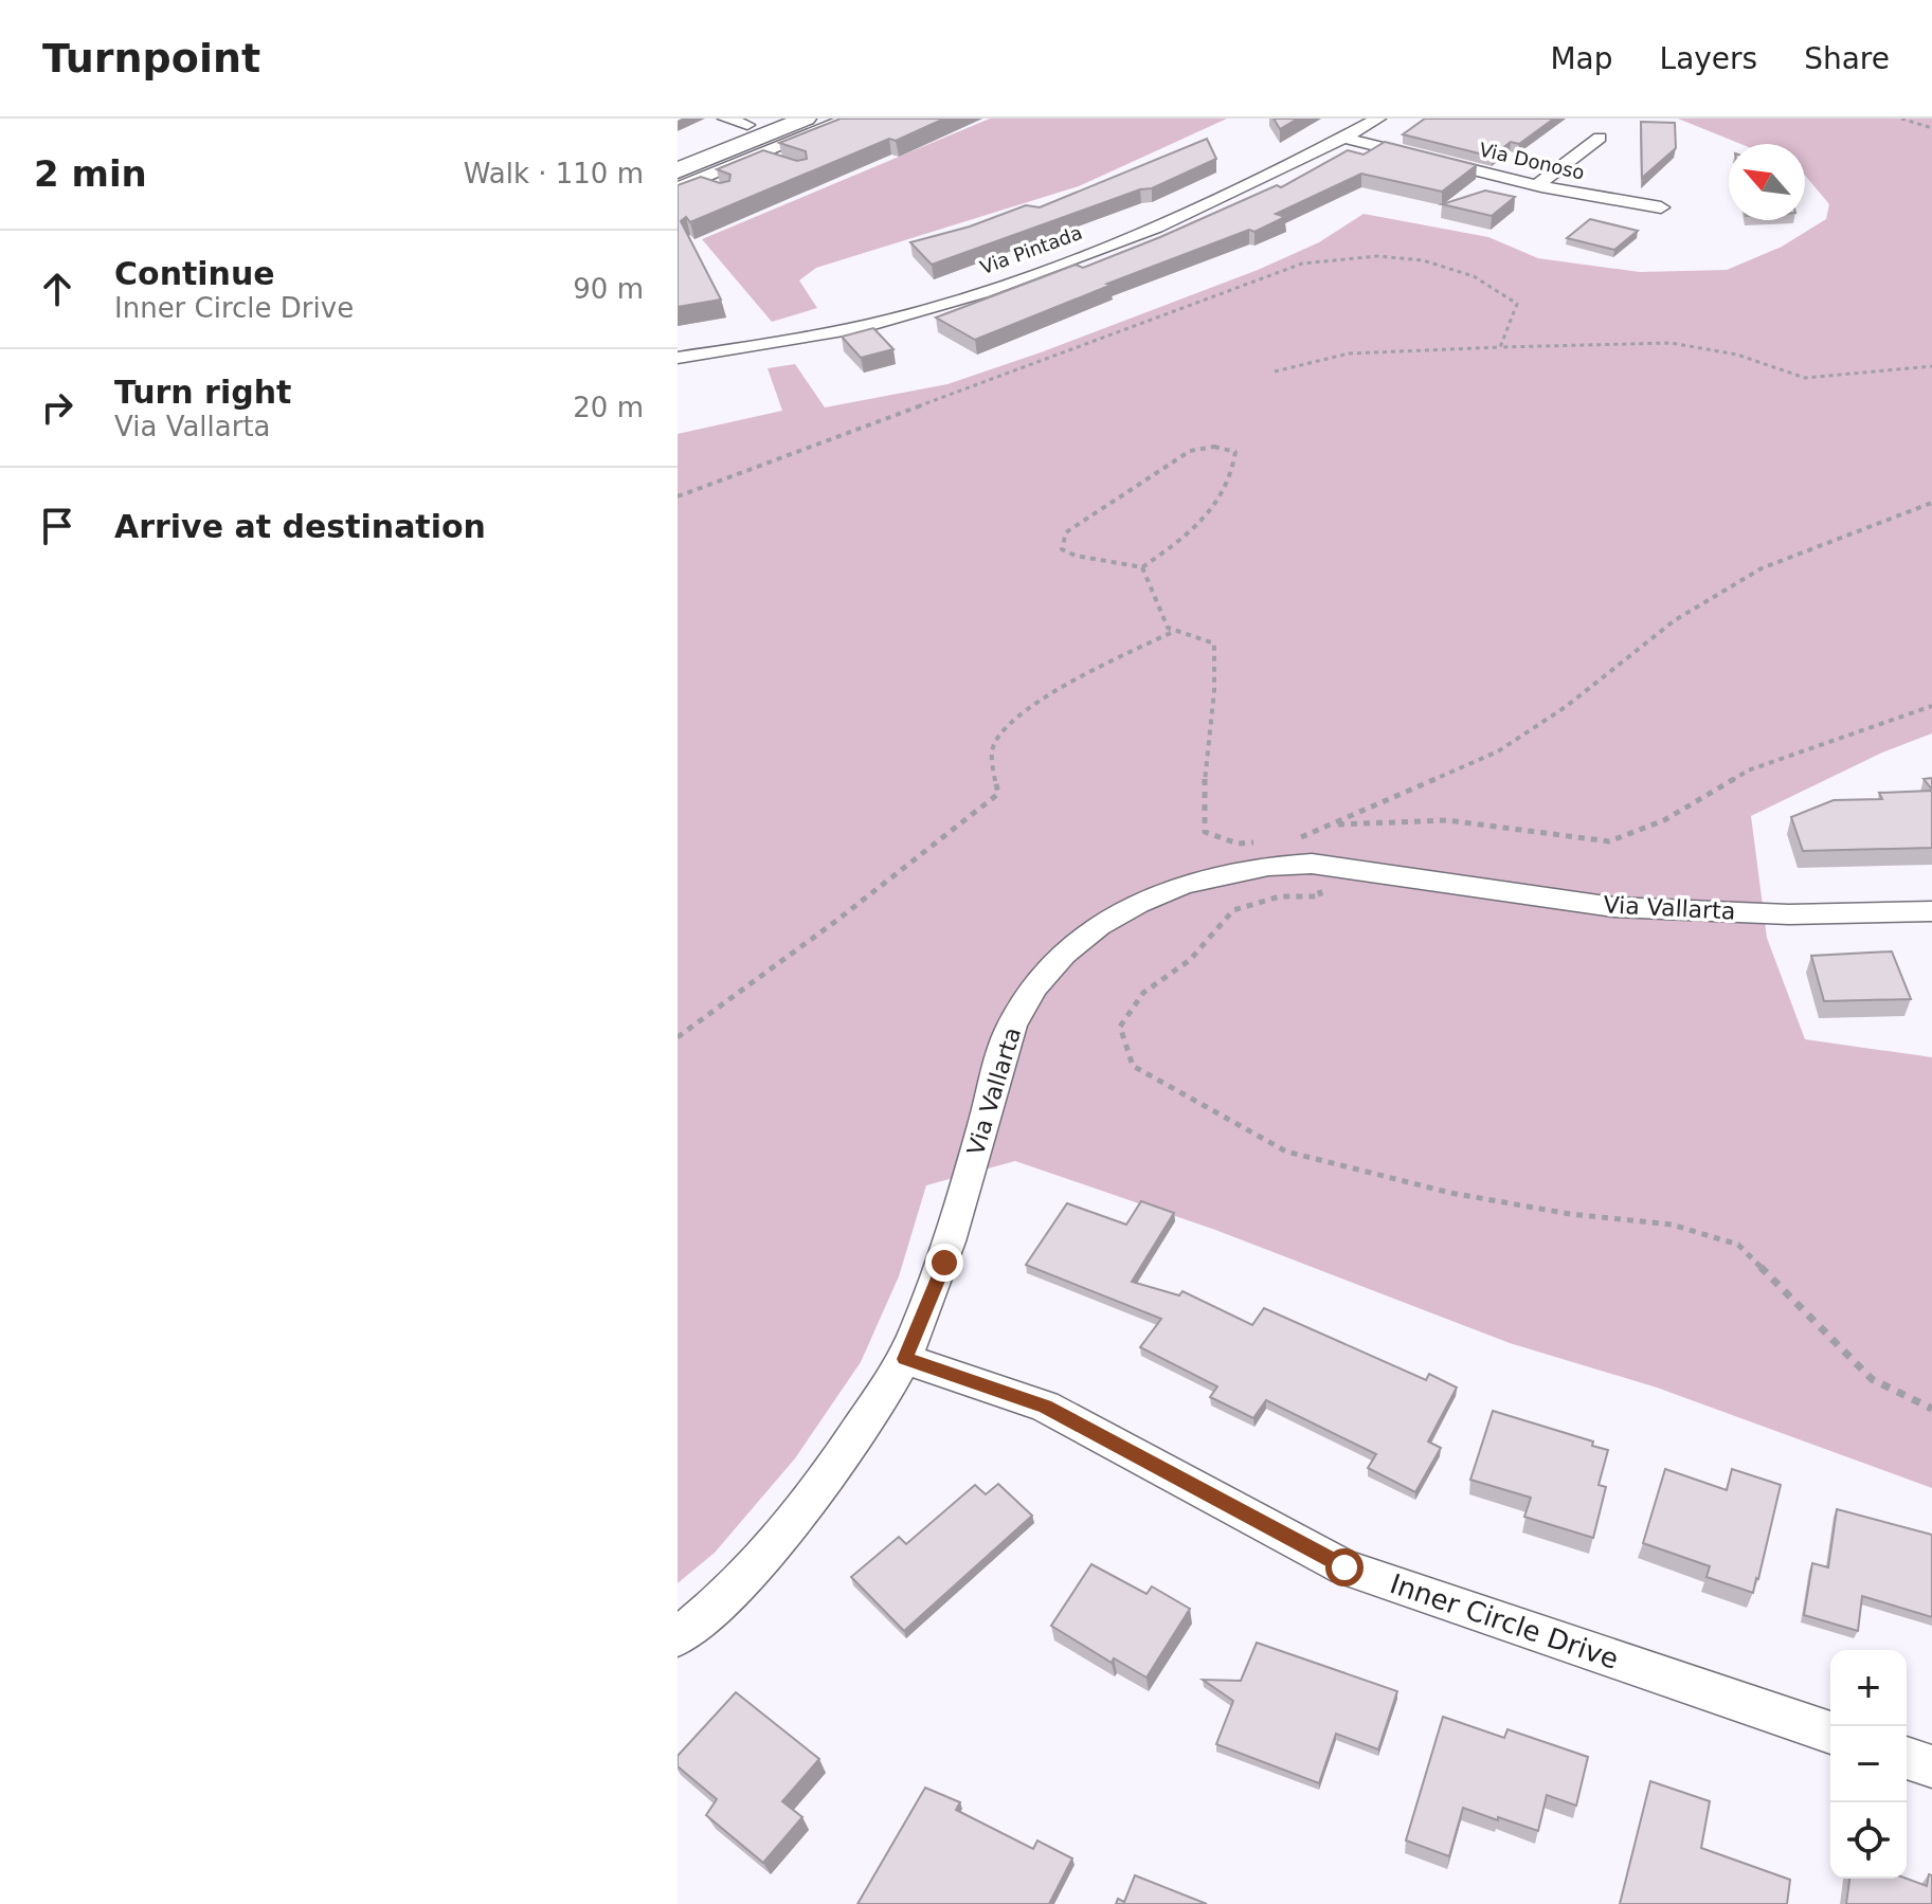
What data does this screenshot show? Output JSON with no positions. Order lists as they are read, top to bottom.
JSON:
{
  "streets": {
    "street": [
      "Via Donoso",
      "Via Pintada",
      "Via Vallarta",
      "Inner Circle Drive"
    ]
  },
  "crossings": [
    ["Via Donoso", "Via Pintada"],
    ["Via Vallarta", "Inner Circle Drive"]
  ],
  "north": "top left",
  "page": {
    "header": "Turnpoint",
    "nav": ["Map", "Layers", "Share"],
    "heading": ["2 min", "Walk · 110 m"],
    "list": [
      ["Continue", "Inner Circle Drive", "90 m"],
      ["Turn right", "Via Vallarta", "20 m"],
      "Arrive at destination"
    ],
    "map_buttons": ["+", "−"]
  }
}
